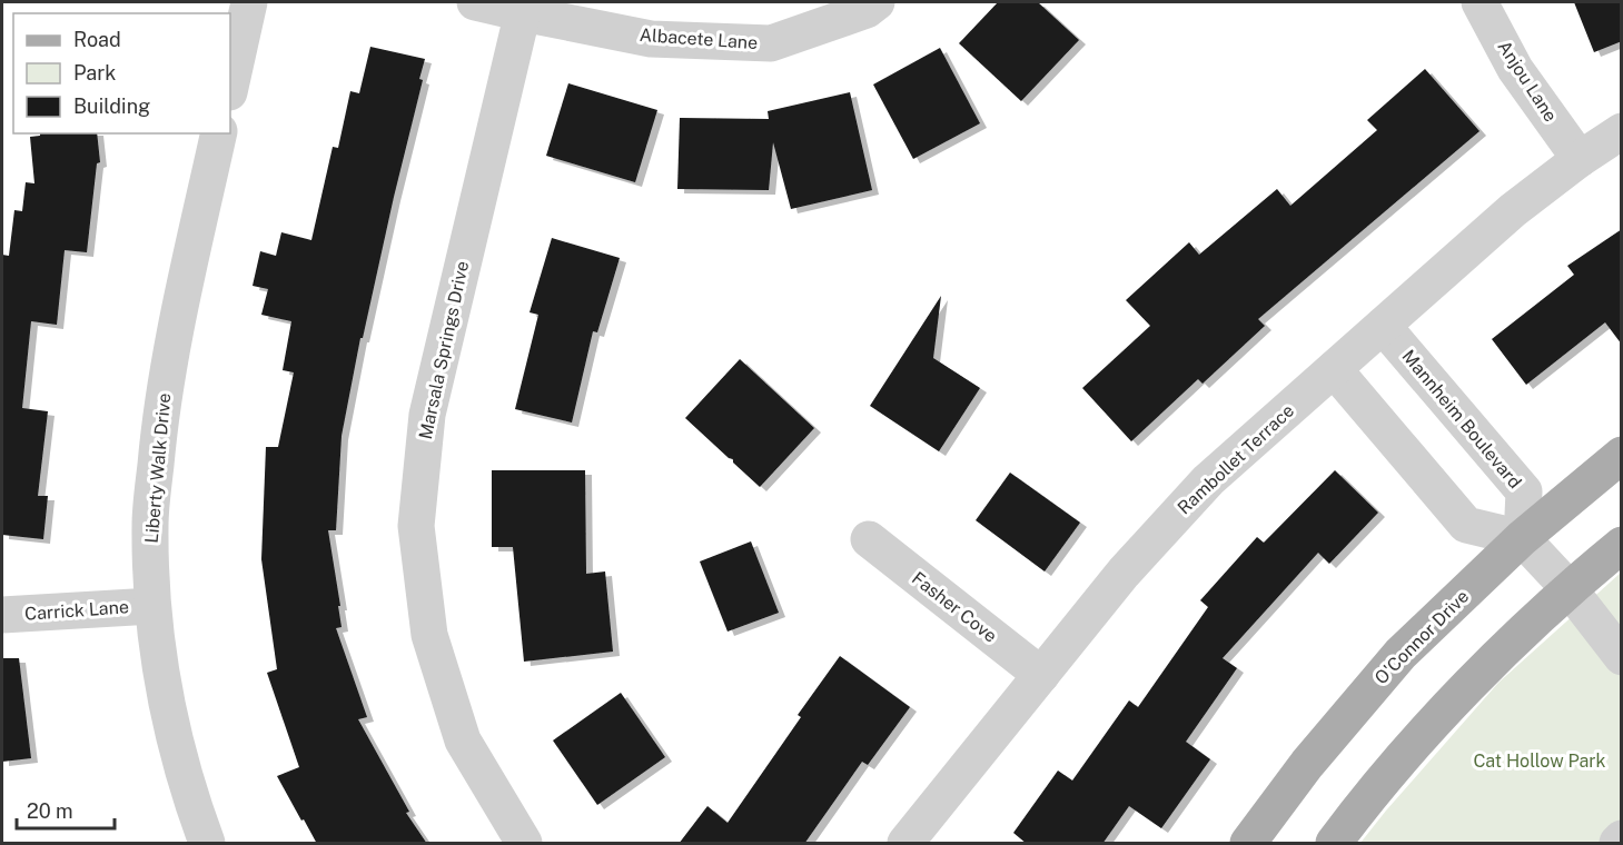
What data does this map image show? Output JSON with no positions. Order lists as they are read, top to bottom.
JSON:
{
  "streets": {
    "main road": ["O'Connor Drive"],
    "street": [
      "Albacete Lane",
      "Anjou Lane",
      "Marsala Springs Drive",
      "Mannheim Boulevard",
      "Rambollet Terrace",
      "Liberty Walk Drive",
      "Fasher Cove",
      "Carrick Lane"
    ]
  },
  "crossings": [
    ["Albacete Lane", "Marsala Springs Drive"],
    ["Anjou Lane", "Rambollet Terrace"],
    ["Mannheim Boulevard", "Rambollet Terrace"],
    ["Mannheim Boulevard", "O'Connor Drive"],
    ["Rambollet Terrace", "Fasher Cove"],
    ["Liberty Walk Drive", "Carrick Lane"]
  ],
  "parks": ["Cat Hollow Park"],
  "legend": ["Road", "Park", "Building"],
  "scale_bar": "20 m"
}
